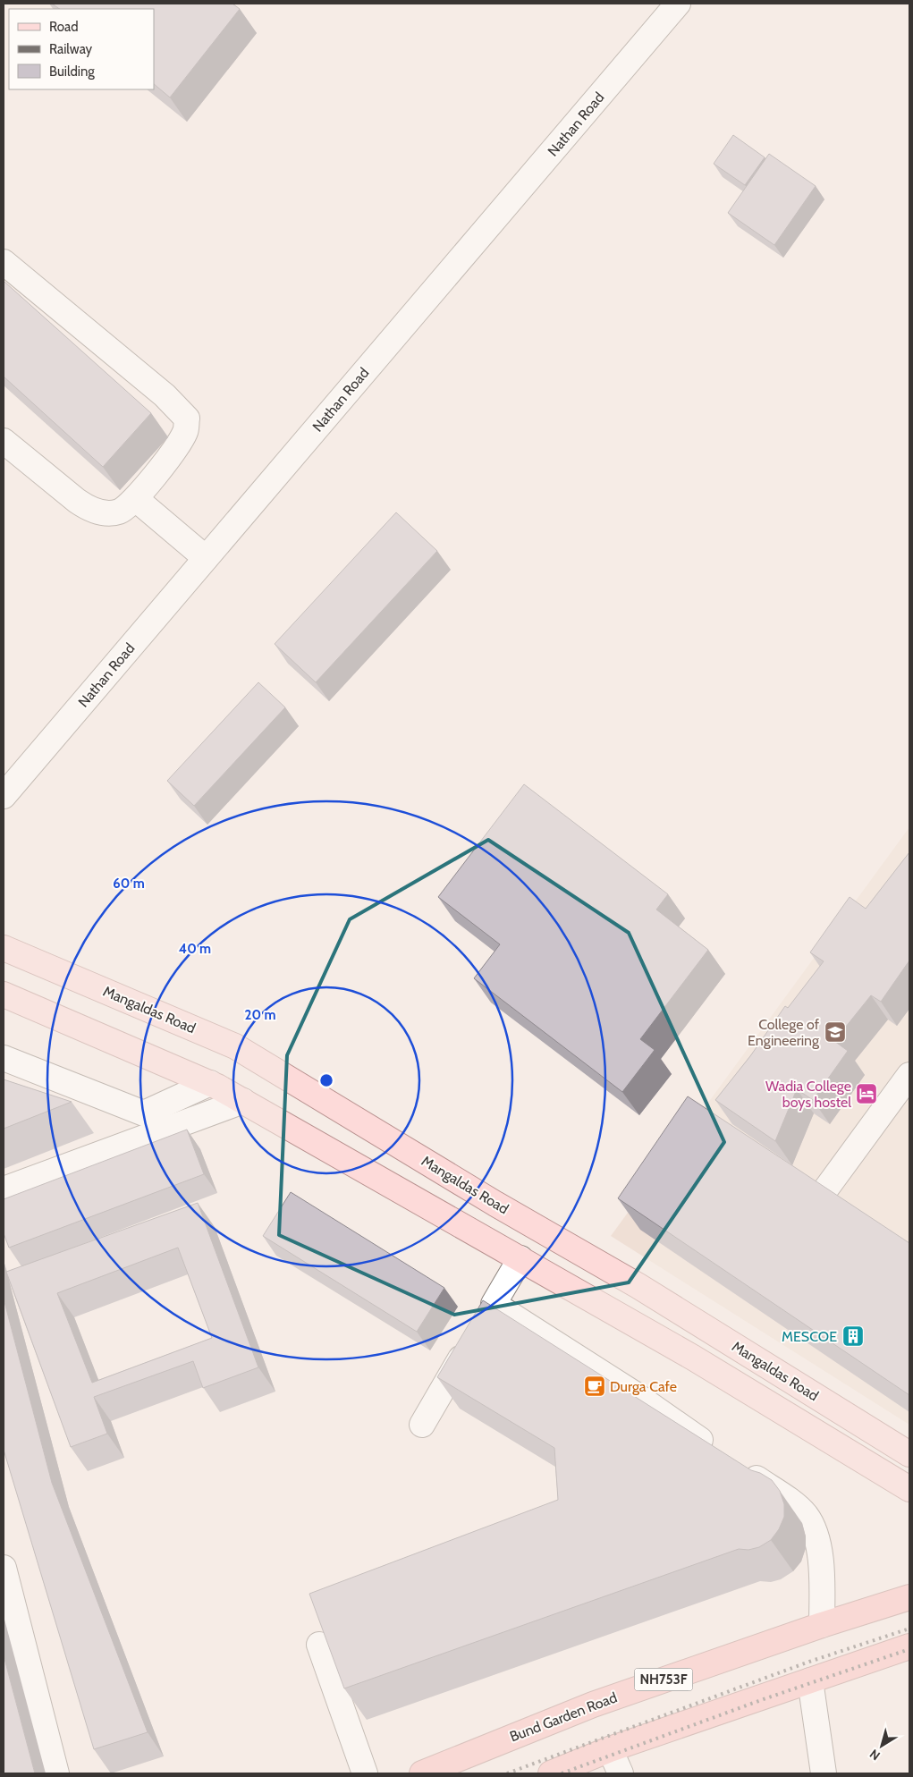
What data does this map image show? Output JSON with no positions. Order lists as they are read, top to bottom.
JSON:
{
  "streets": {
    "highway": ["NH753F", "Bund Garden Road"],
    "main road": ["Mangaldas Road"],
    "street": ["Nathan Road"]
  },
  "places": {
    "school or university": ["College of Engineering"],
    "hotel": ["Wadia College boys hostel"],
    "building": ["MESCOE"],
    "cafe": ["Durga Cafe"]
  },
  "legend": ["Road", "Railway", "Building"],
  "north": "bottom left",
  "rings": ["60 m", "40 m", "20 m"]
}
